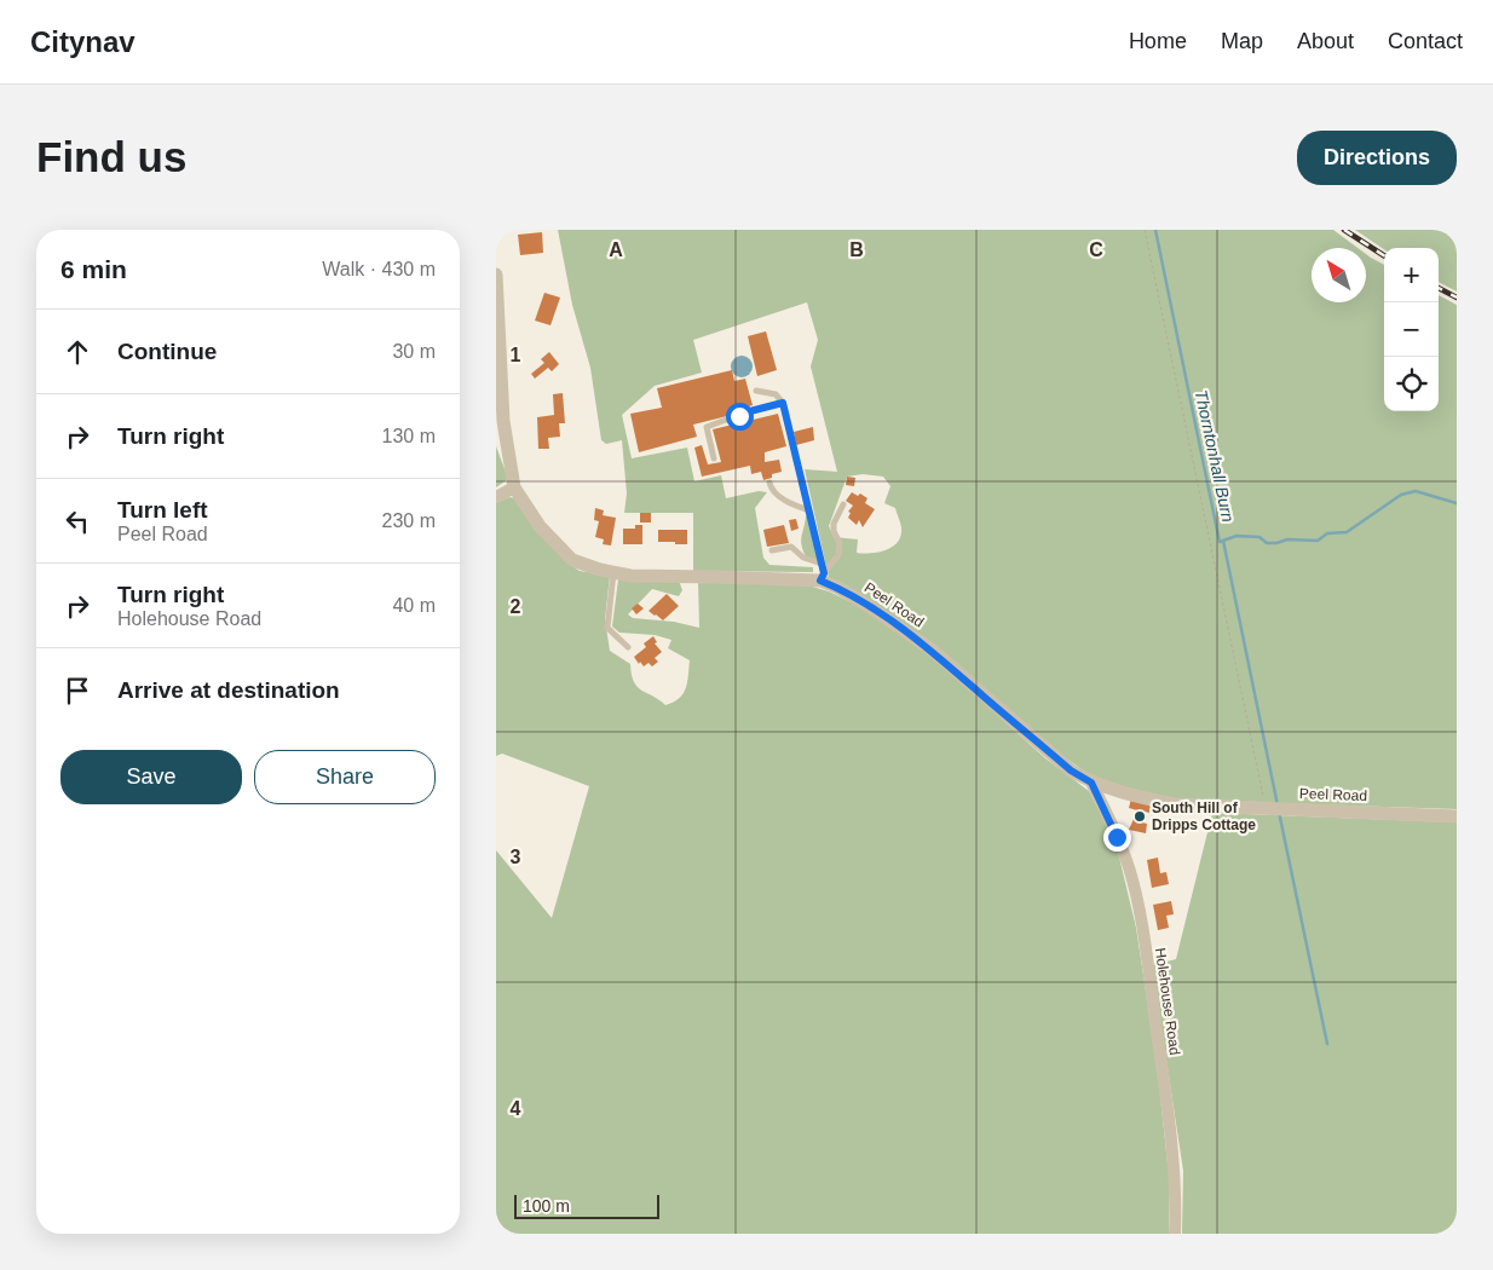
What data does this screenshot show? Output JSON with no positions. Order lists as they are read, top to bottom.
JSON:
{
  "streets": {
    "street": ["Peel Road", "Holehouse Road"]
  },
  "crossings": [
    ["Peel Road", "Holehouse Road"]
  ],
  "water": ["Thorntonhall Burn"],
  "places": ["South Hill of Dripps Cottage"],
  "scale_bar": "100 m",
  "north": "top left",
  "page": {
    "header": "Citynav",
    "nav": [
      "Home",
      "Map",
      "About",
      "Contact"
    ],
    "buttons": [
      "Directions",
      ["Save", "Share"]
    ],
    "title": "Find us",
    "heading": ["6 min", "Walk · 430 m"],
    "map_buttons": ["+", "−"],
    "list": [
      ["Continue", "30 m"],
      ["Turn right", "130 m"],
      ["Turn left", "Peel Road", "230 m"],
      ["Turn right", "Holehouse Road", "40 m"],
      "Arrive at destination"
    ],
    "scale": "100 m"
  },
  "grid": {
    "columns": ["A", "B", "C"],
    "rows": [
      "1",
      "2",
      "3",
      "4"
    ]
  }
}
